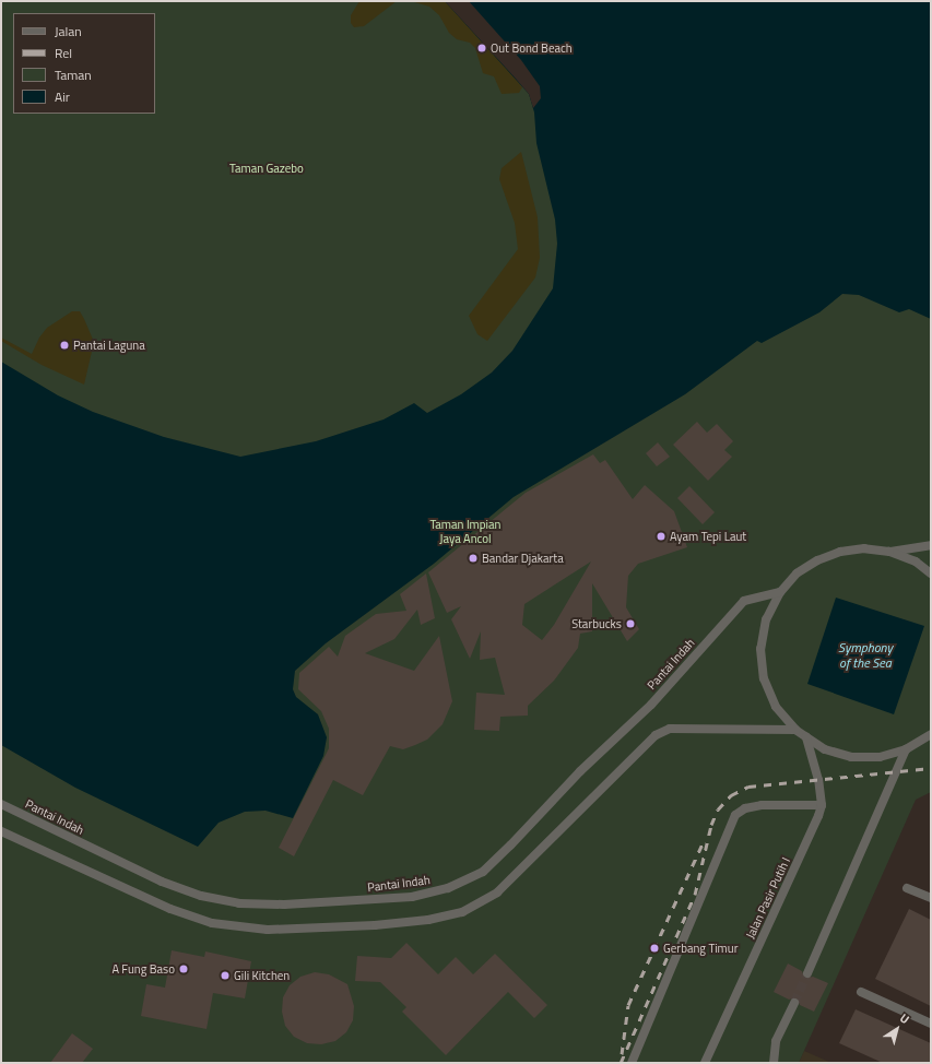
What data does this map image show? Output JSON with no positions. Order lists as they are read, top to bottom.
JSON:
{
  "streets": {
    "street": ["Pantai Indah", "Jalan Pasir Putih I"]
  },
  "water": ["Symphony of the Sea"],
  "parks": ["Taman Gazebo", "Taman Impian Jaya Ancol"],
  "places": [
    "Out Bond Beach",
    "Pantai Laguna",
    "Ayam Tepi Laut",
    "Bandar Djakarta",
    "Starbucks",
    "Gerbang Timur",
    "A Fung Baso",
    "Gili Kitchen"
  ],
  "legend": [
    "Jalan",
    "Rel",
    "Taman",
    "Air"
  ],
  "north": "top right"
}
